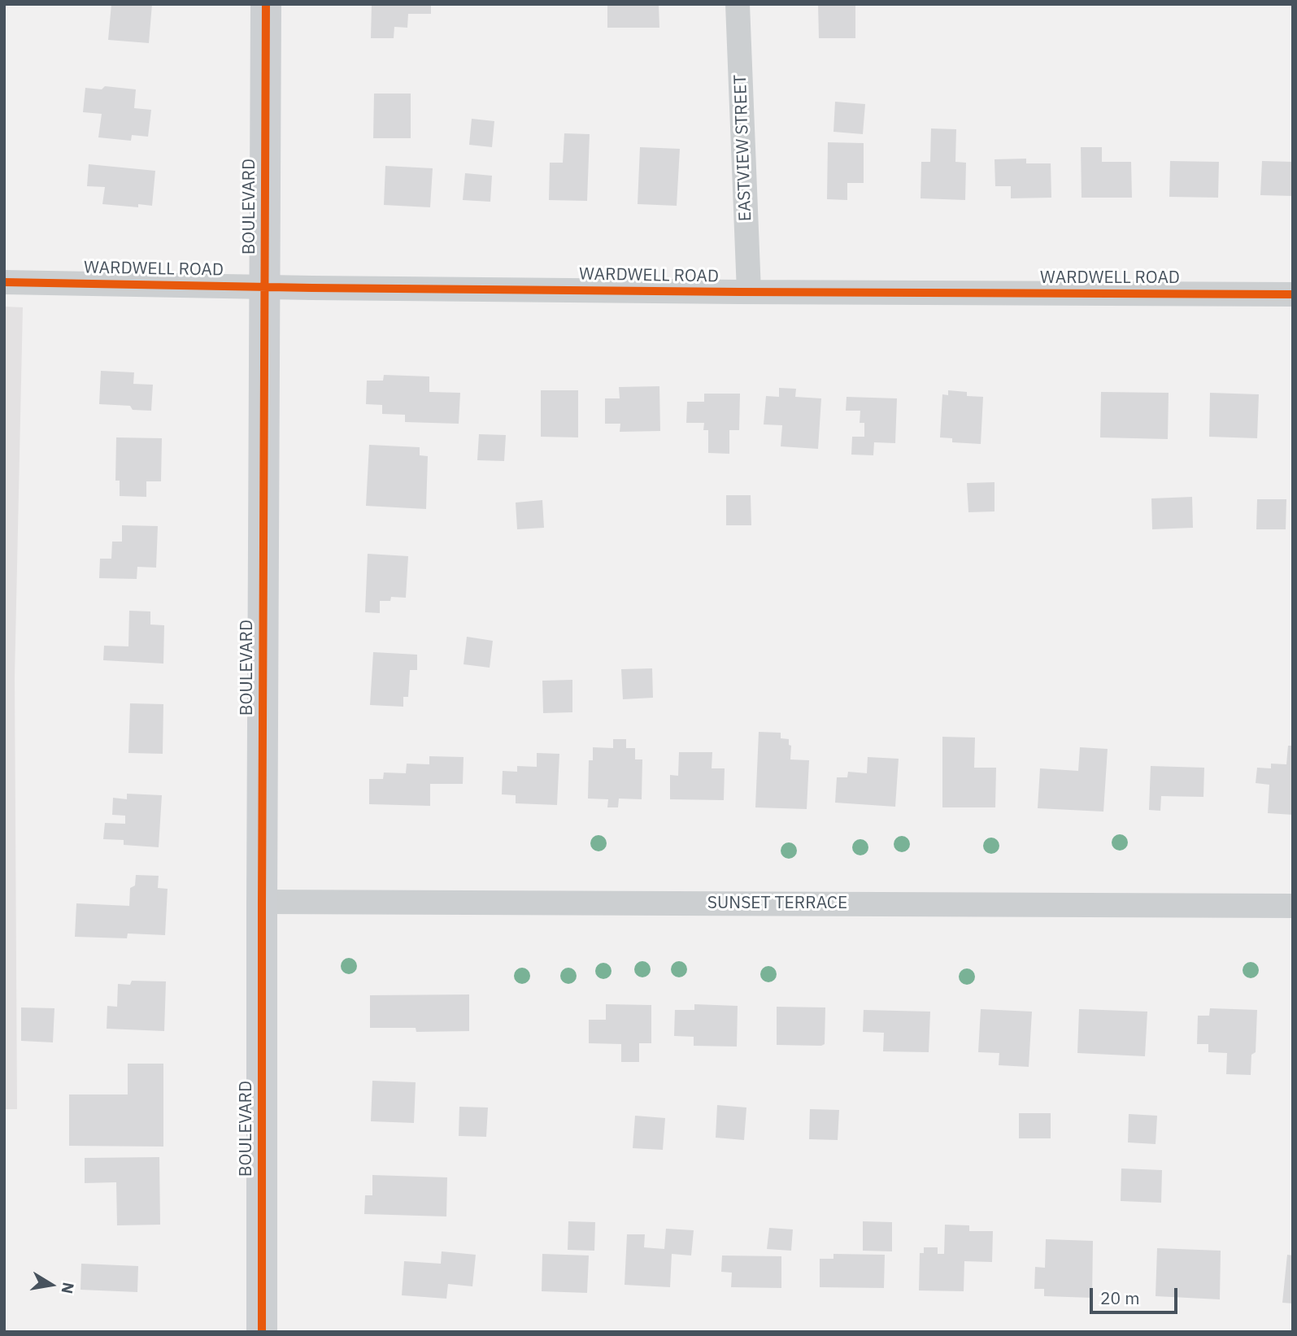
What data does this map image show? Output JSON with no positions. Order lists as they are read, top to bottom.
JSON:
{
  "streets": {
    "main road": ["BOULEVARD"],
    "street": ["EASTVIEW STREET", "WARDWELL ROAD", "SUNSET TERRACE"]
  },
  "crossings": [
    ["EASTVIEW STREET", "WARDWELL ROAD"],
    ["BOULEVARD", "WARDWELL ROAD"],
    ["BOULEVARD", "SUNSET TERRACE"]
  ],
  "scale_bar": "20 m",
  "north": "right"
}
